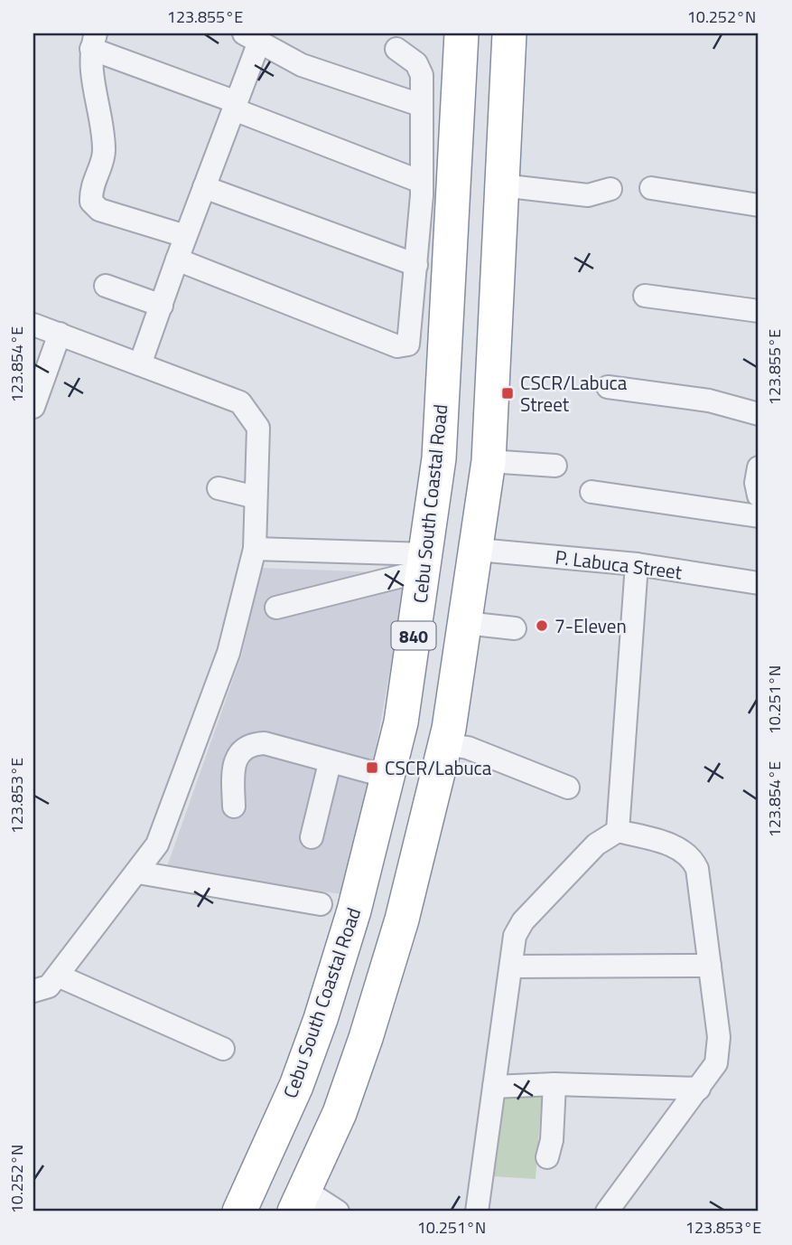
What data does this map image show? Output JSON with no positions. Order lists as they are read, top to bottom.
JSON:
{
  "streets": {
    "highway": ["Cebu South Coastal Road", "840"],
    "street": ["P. Labuca Street"]
  },
  "crossings": [
    ["P. Labuca Street", "840"]
  ],
  "places": {
    "transit": ["CSCR/Labuca Street", "CSCR/Labuca"],
    "other": ["7-Eleven"]
  },
  "coordinates": [
    "123.855°E",
    "10.252°N",
    "123.854°E",
    "10.251°N",
    "123.853°E"
  ]
}
